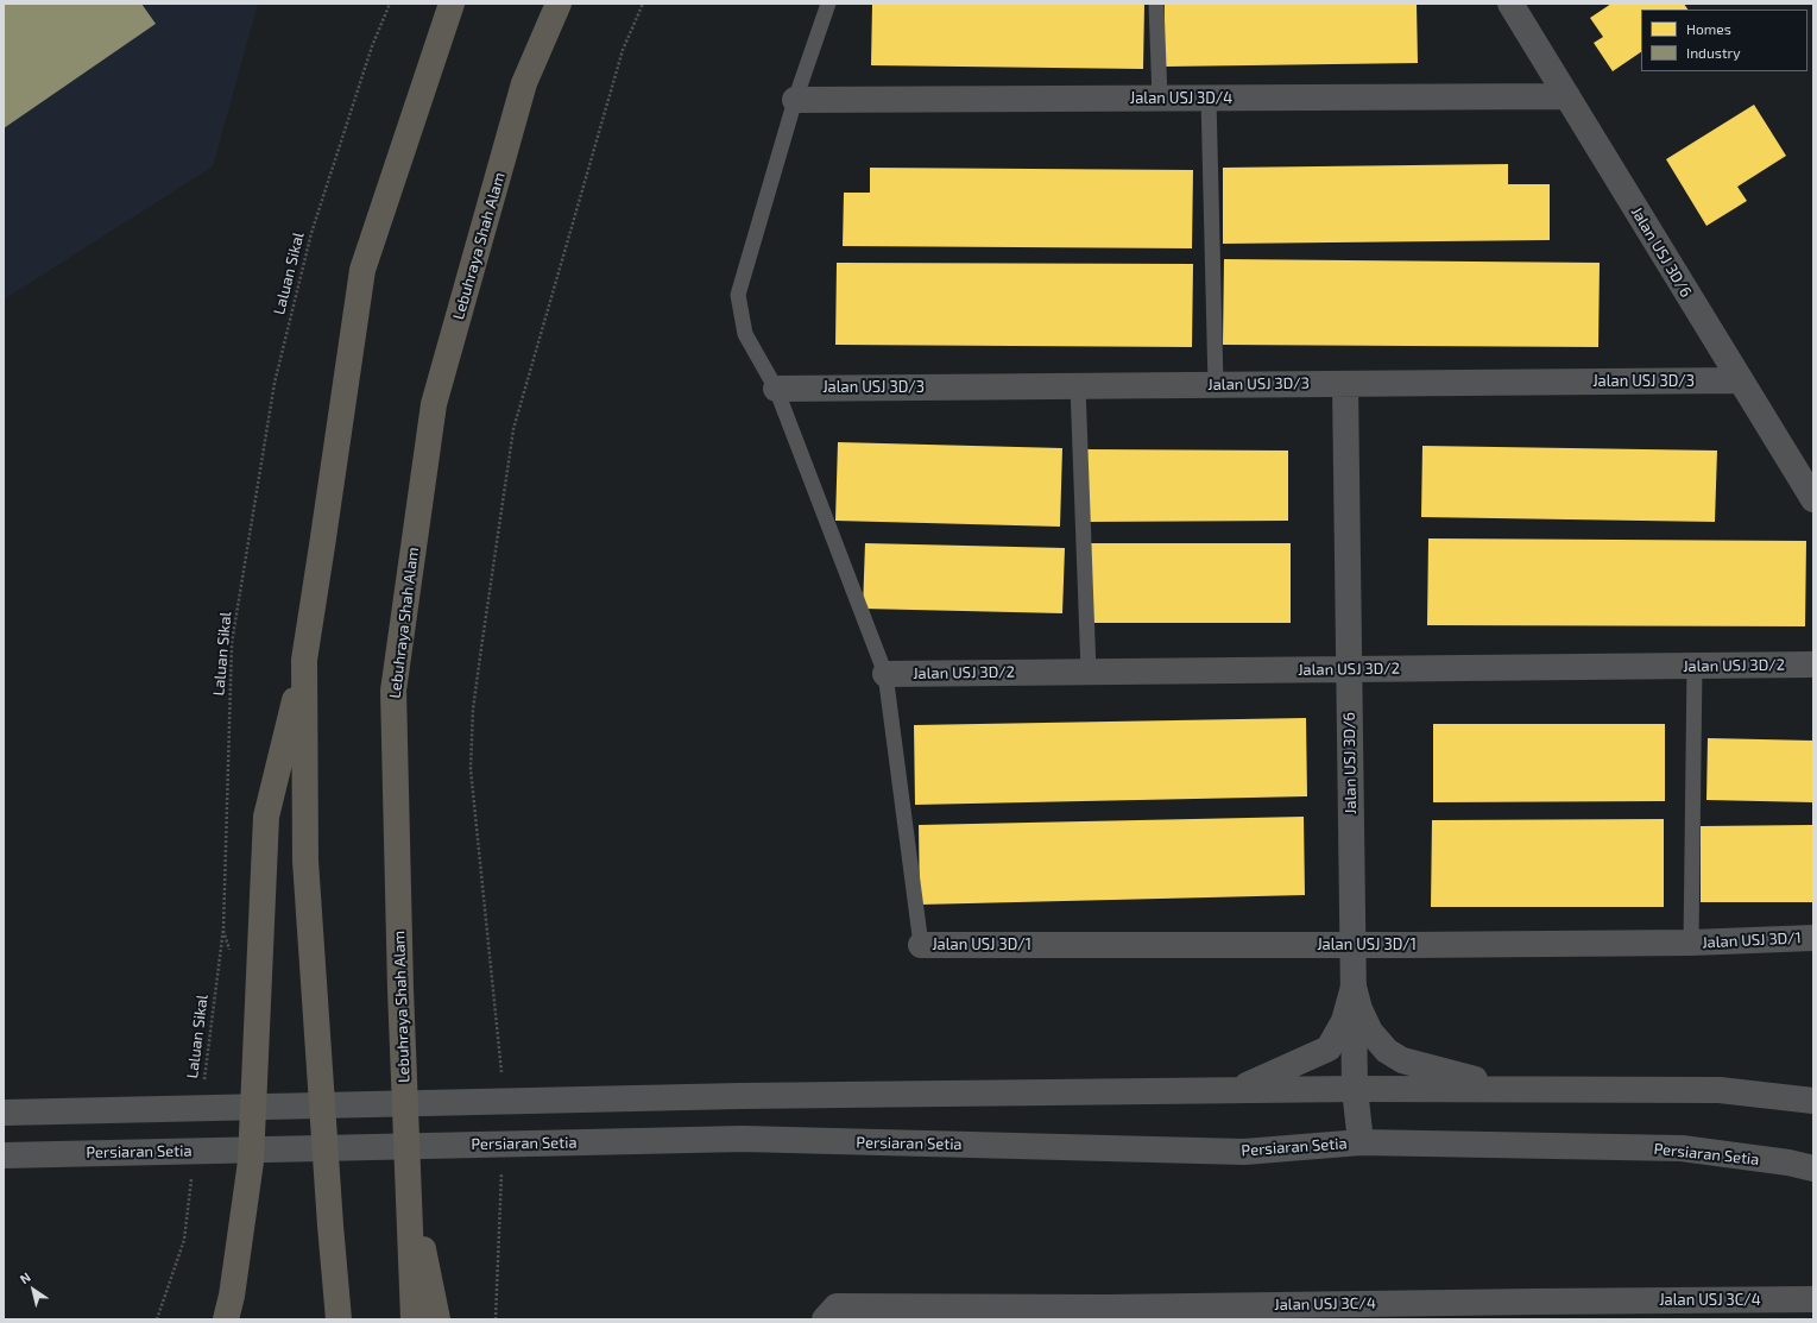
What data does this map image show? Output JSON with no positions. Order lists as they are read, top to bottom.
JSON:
{
  "streets": {
    "highway": ["Lebuhraya Shah Alam"],
    "street": [
      "Jalan USJ 3D/4",
      "Jalan USJ 3D/6",
      "Jalan USJ 3D/3",
      "Jalan USJ 3D/2",
      "Jalan USJ 3D/1",
      "Persiaran Setia",
      "Jalan USJ 3C/4"
    ],
    "path": ["Laluan Sikal"]
  },
  "crossings": [
    ["Jalan USJ 3D/4", "Jalan USJ 3D/6"],
    ["Jalan USJ 3D/6", "Jalan USJ 3D/3"],
    ["Jalan USJ 3D/6", "Jalan USJ 3D/2"],
    ["Jalan USJ 3D/6", "Jalan USJ 3D/1"],
    ["Jalan USJ 3D/6", "Persiaran Setia"]
  ],
  "legend": ["Homes", "Industry"],
  "north": "top left"
}
